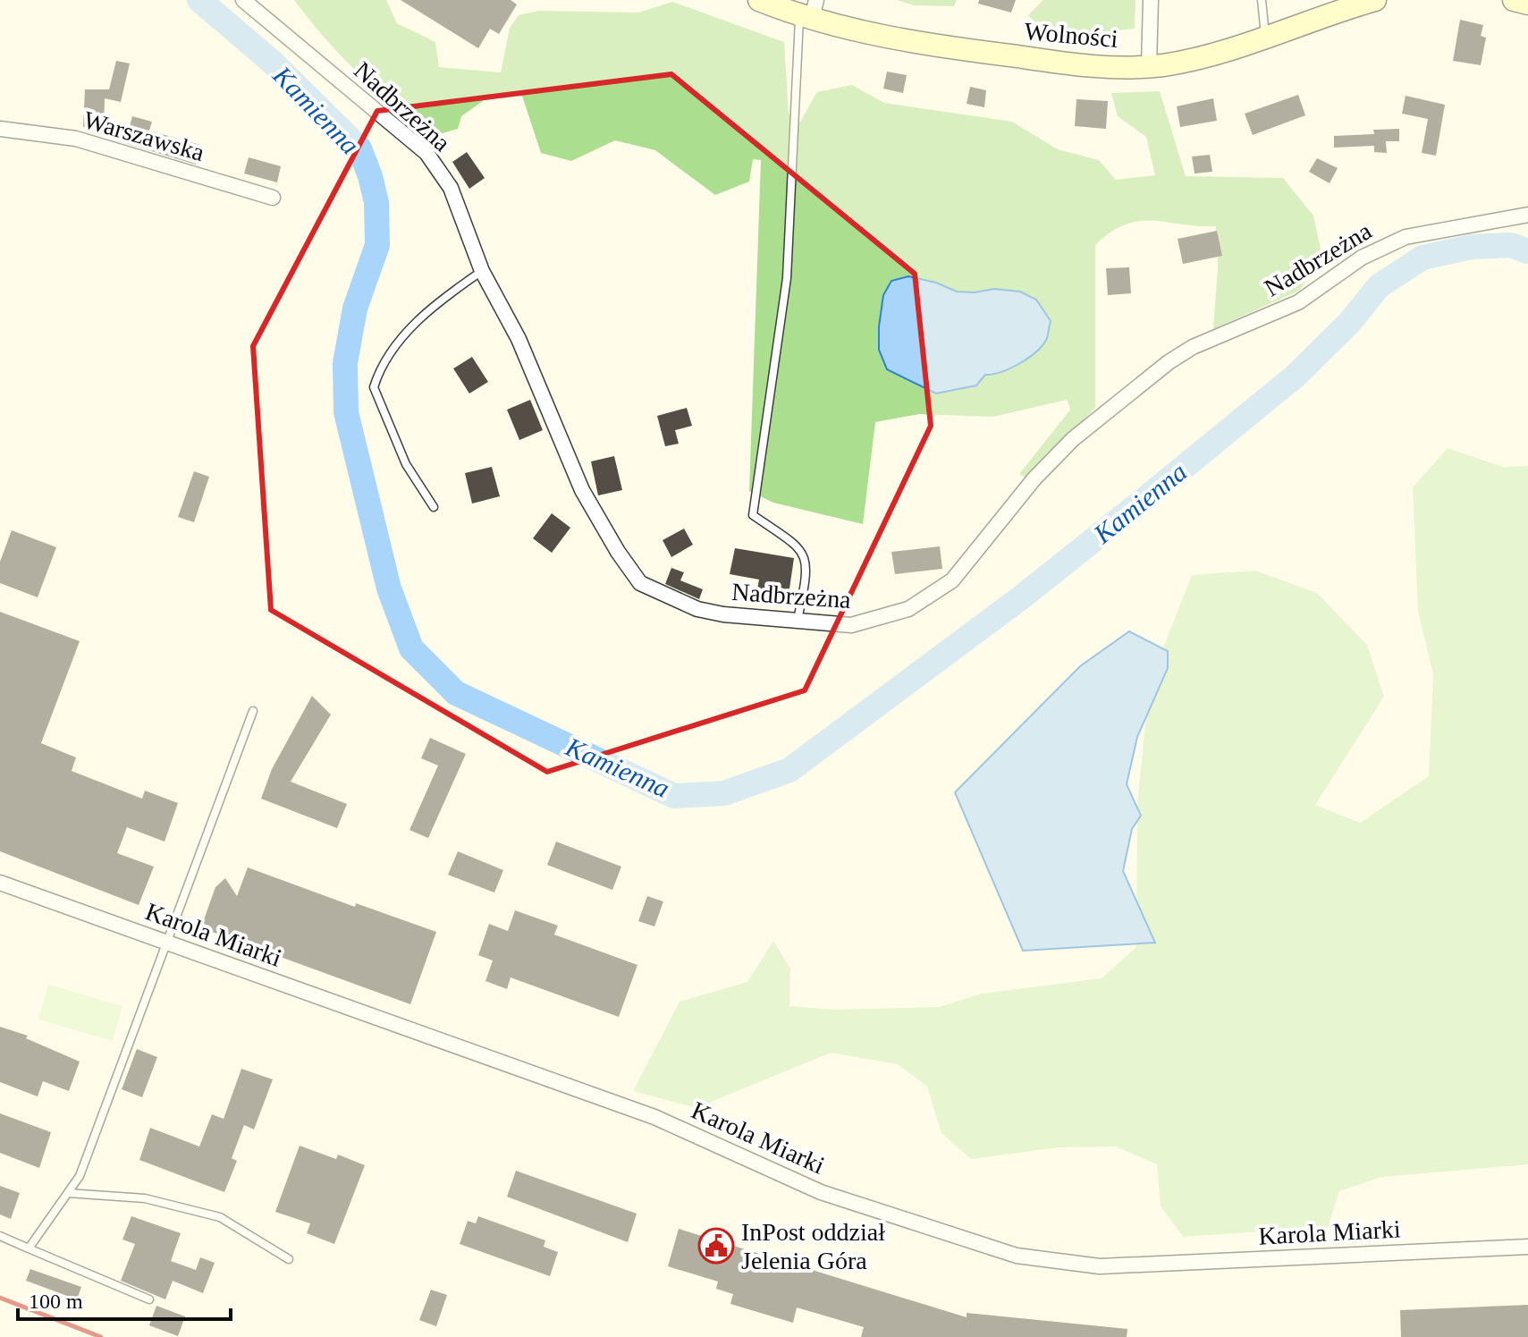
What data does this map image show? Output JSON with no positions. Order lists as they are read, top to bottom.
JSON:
{
  "streets": {
    "street": [
      "Wolności",
      "Nadbrzeżna",
      "Warszawska",
      "Karola Miarki"
    ]
  },
  "water": ["Kamienna"],
  "places": {
    "public building": ["InPost oddział Jelenia Góra"]
  },
  "scale_bar": "100 m"
}
